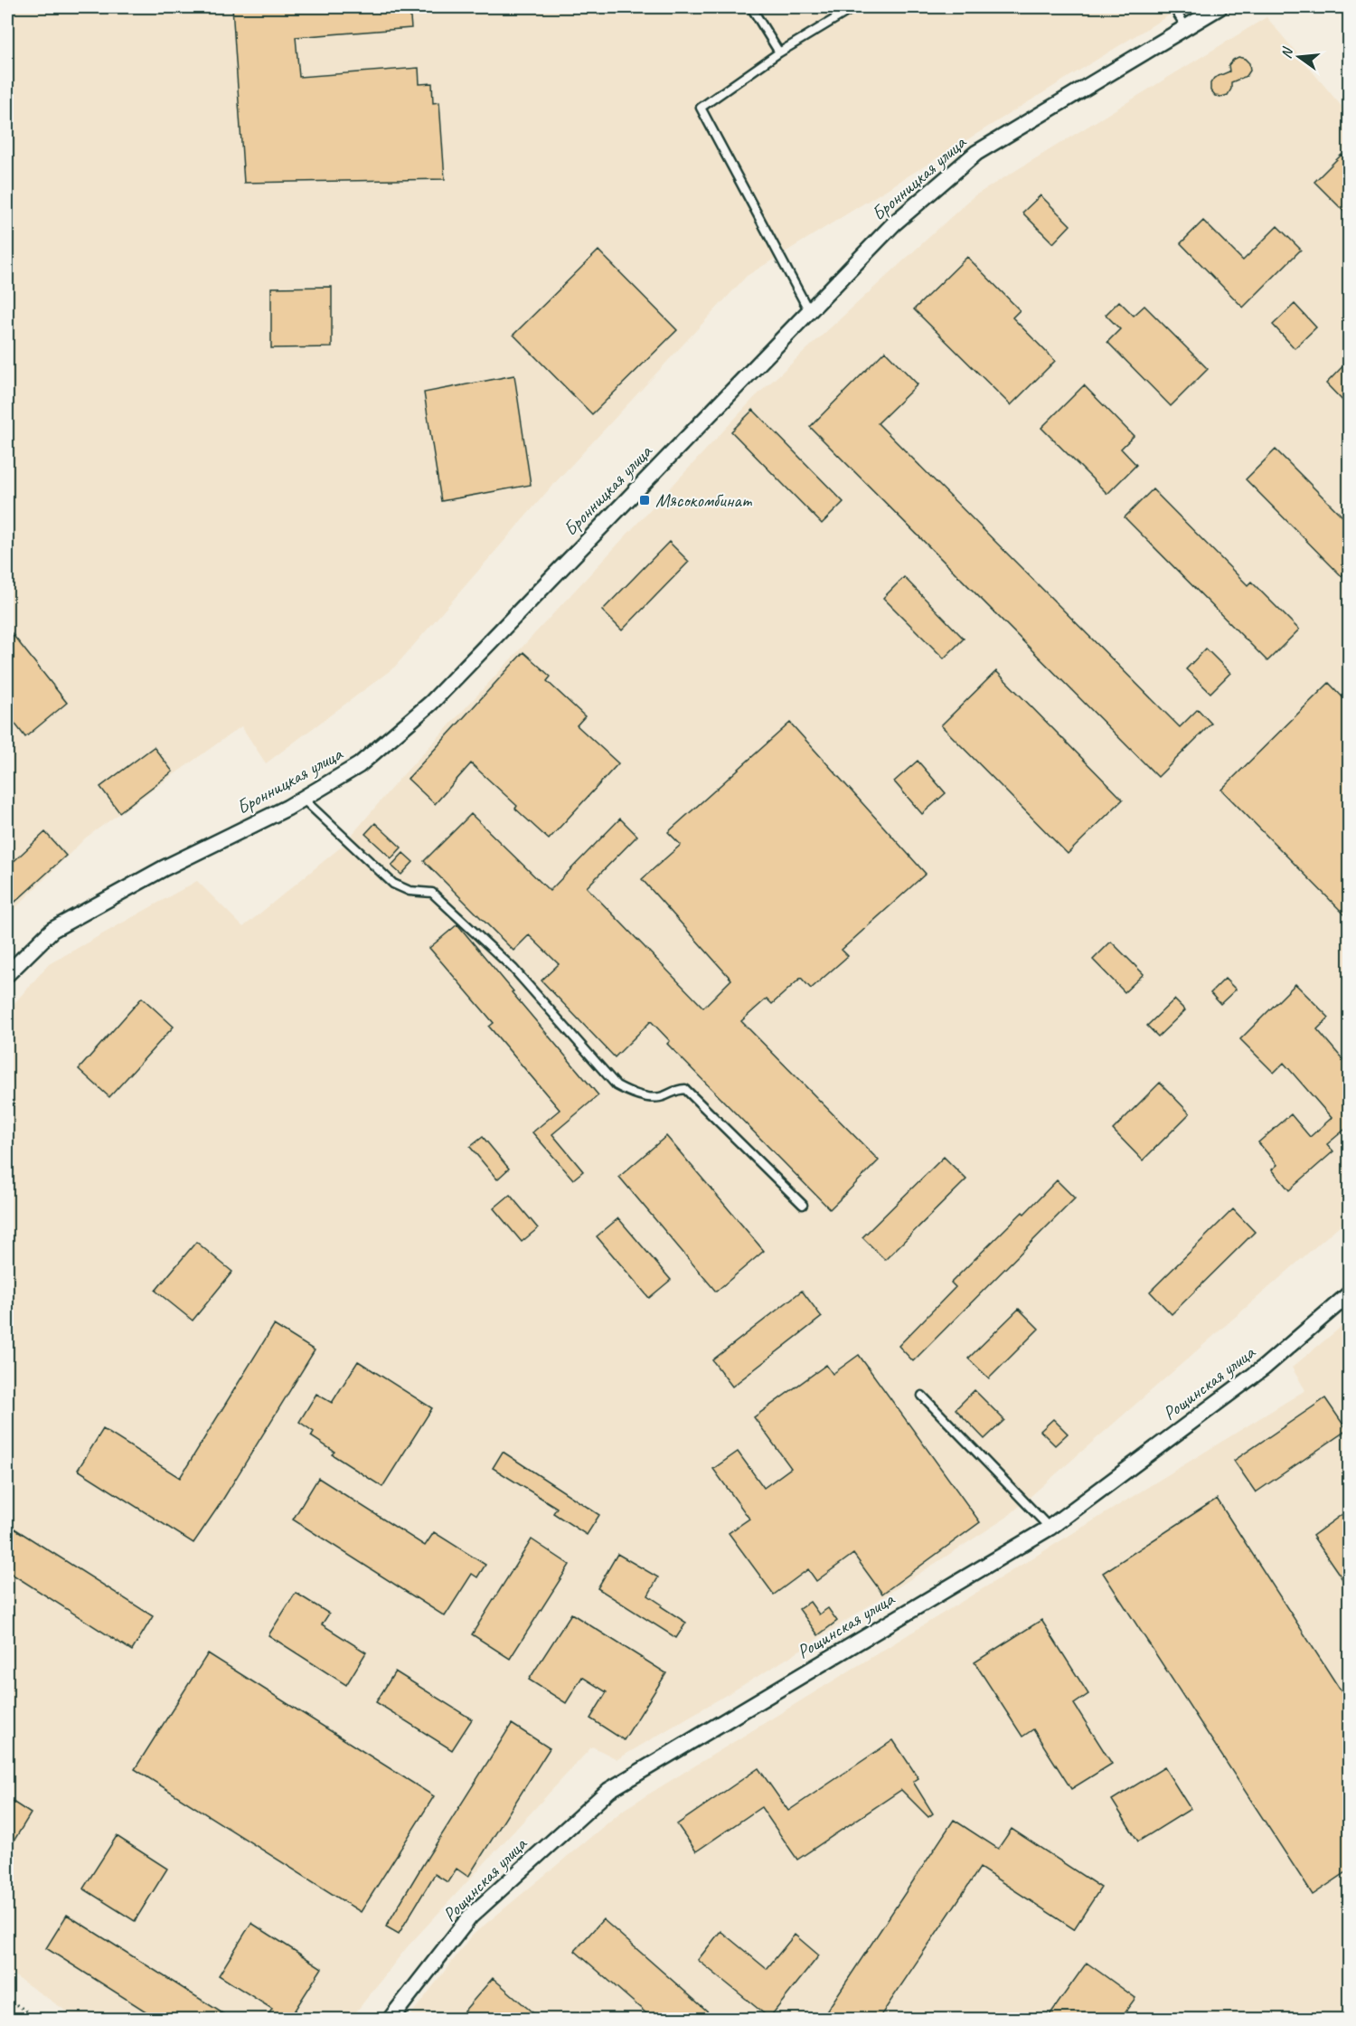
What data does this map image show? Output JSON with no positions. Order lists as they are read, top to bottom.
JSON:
{
  "streets": {
    "street": ["Бронницкая улица", "Рощинская улица"]
  },
  "places": {
    "transit": ["Мясокомбинат"]
  },
  "north": "left"
}
